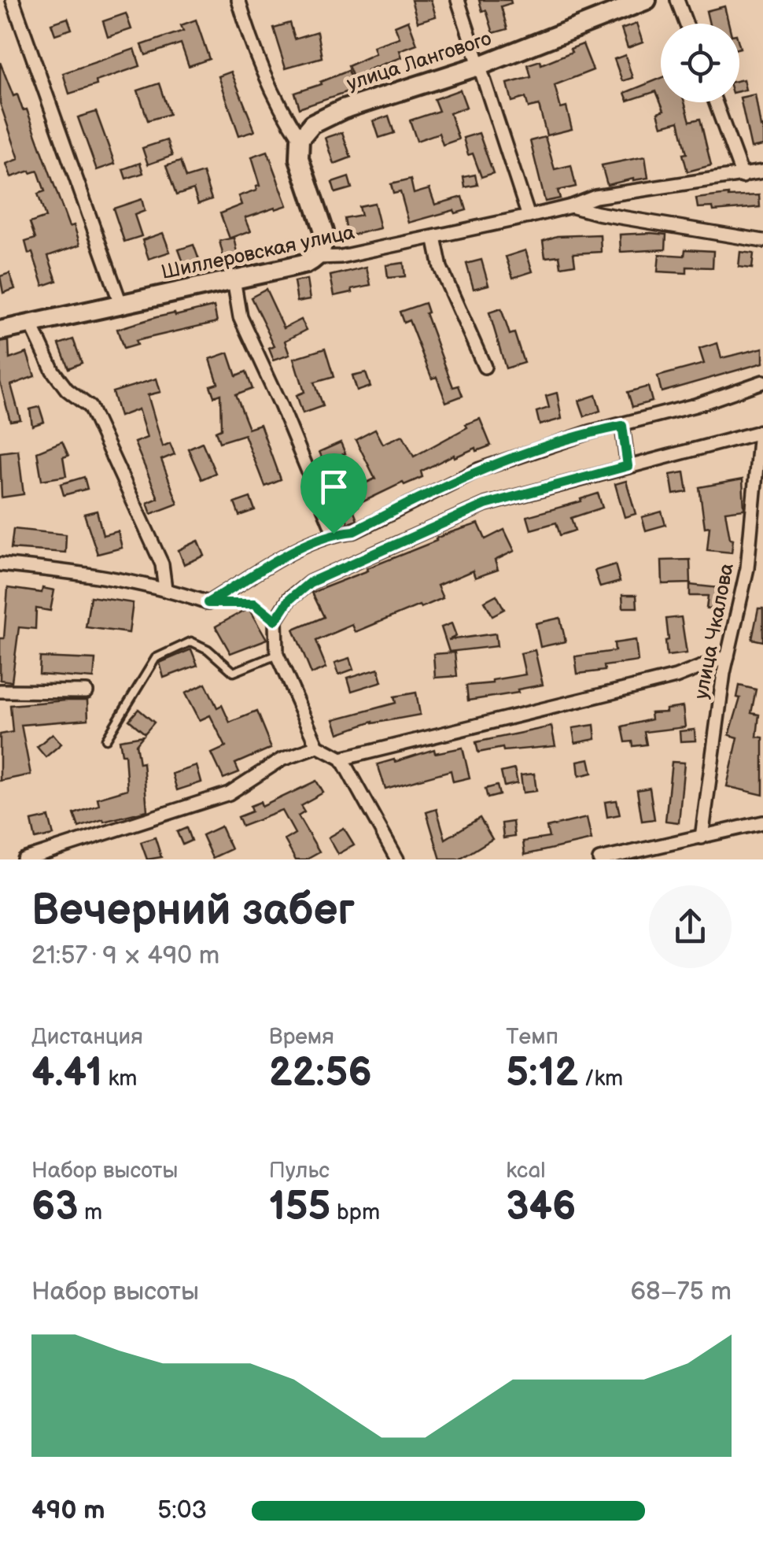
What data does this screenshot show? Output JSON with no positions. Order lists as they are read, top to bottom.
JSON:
{
  "streets": {
    "street": ["улица Лангового", "Шиллеровская улица", "улица Чкалова"]
  },
  "page": {
    "heading": ["Вечерний забег", "21:57 · 9 × 490 m"],
    "stats": [
      ["Дистанция", "4.41 km"],
      ["Время", "22:56"],
      ["Темп", "5:12 /km"],
      ["Набор высоты", "63 m"],
      ["Пульс", "155 bpm"],
      ["kcal", "346"]
    ],
    "chart": ["Набор высоты", "68–75 m"],
    "list": [
      {
        "name": "490 m",
        "note": "5:03"
      }
    ]
  }
}
